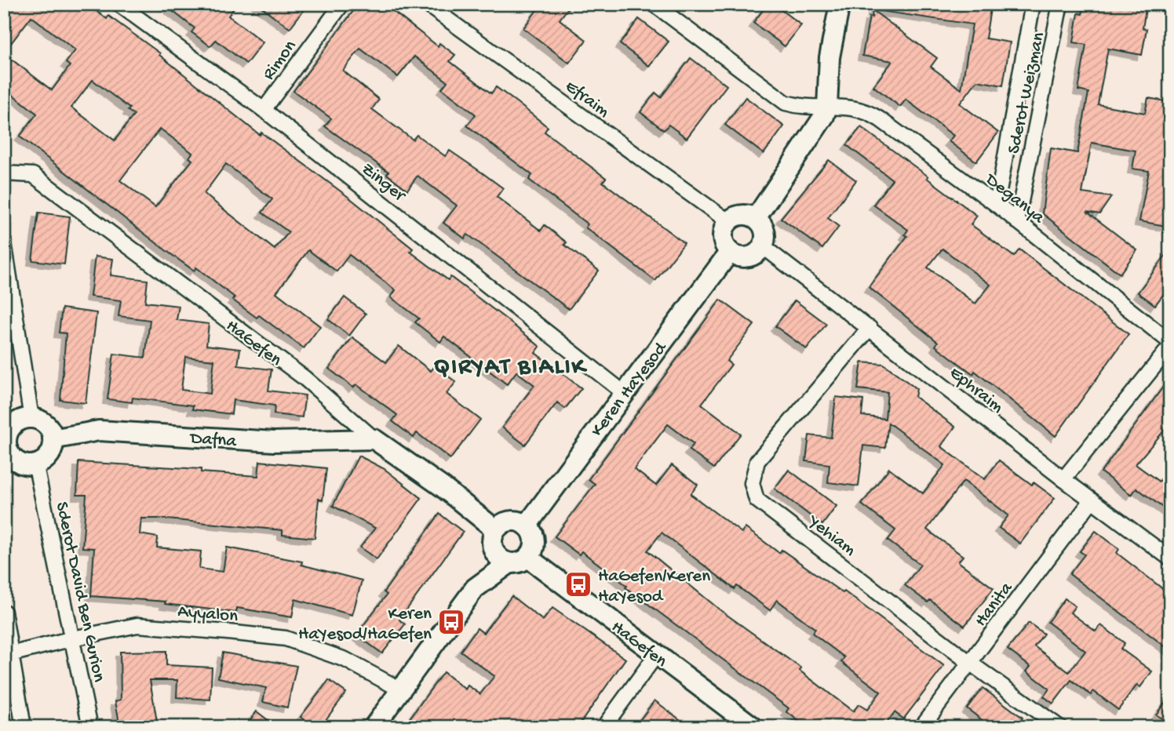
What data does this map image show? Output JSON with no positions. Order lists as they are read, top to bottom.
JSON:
{
  "streets": {
    "street": [
      "Rimon",
      "Sderot Weizman",
      "Efraim",
      "Zinger",
      "Deganya",
      "HaGefen",
      "Keren HaYesod",
      "Ephraim",
      "Dafna",
      "Yehiam",
      "Sderot David Ben Gurion",
      "Hanita",
      "Ayyalon"
    ]
  },
  "crossings": [
    ["Rimon", "Zinger"],
    ["Sderot Weizman", "Deganya"],
    ["Efraim", "Keren HaYesod"],
    ["Efraim", "Ephraim"],
    ["Zinger", "Keren HaYesod"],
    ["HaGefen", "Keren HaYesod"],
    ["HaGefen", "Dafna"],
    ["Keren HaYesod", "Ephraim"],
    ["Ephraim", "Yehiam"],
    ["Ephraim", "Hanita"],
    ["Dafna", "Sderot David Ben Gurion"],
    ["Yehiam", "Hanita"],
    ["Sderot David Ben Gurion", "Ayyalon"]
  ],
  "districts": ["QIRYAT BIALIK"],
  "places": {
    "bus stop": ["HaGefen/Keren HaYesod", "Keren HaYesod/HaGefen"]
  }
}
